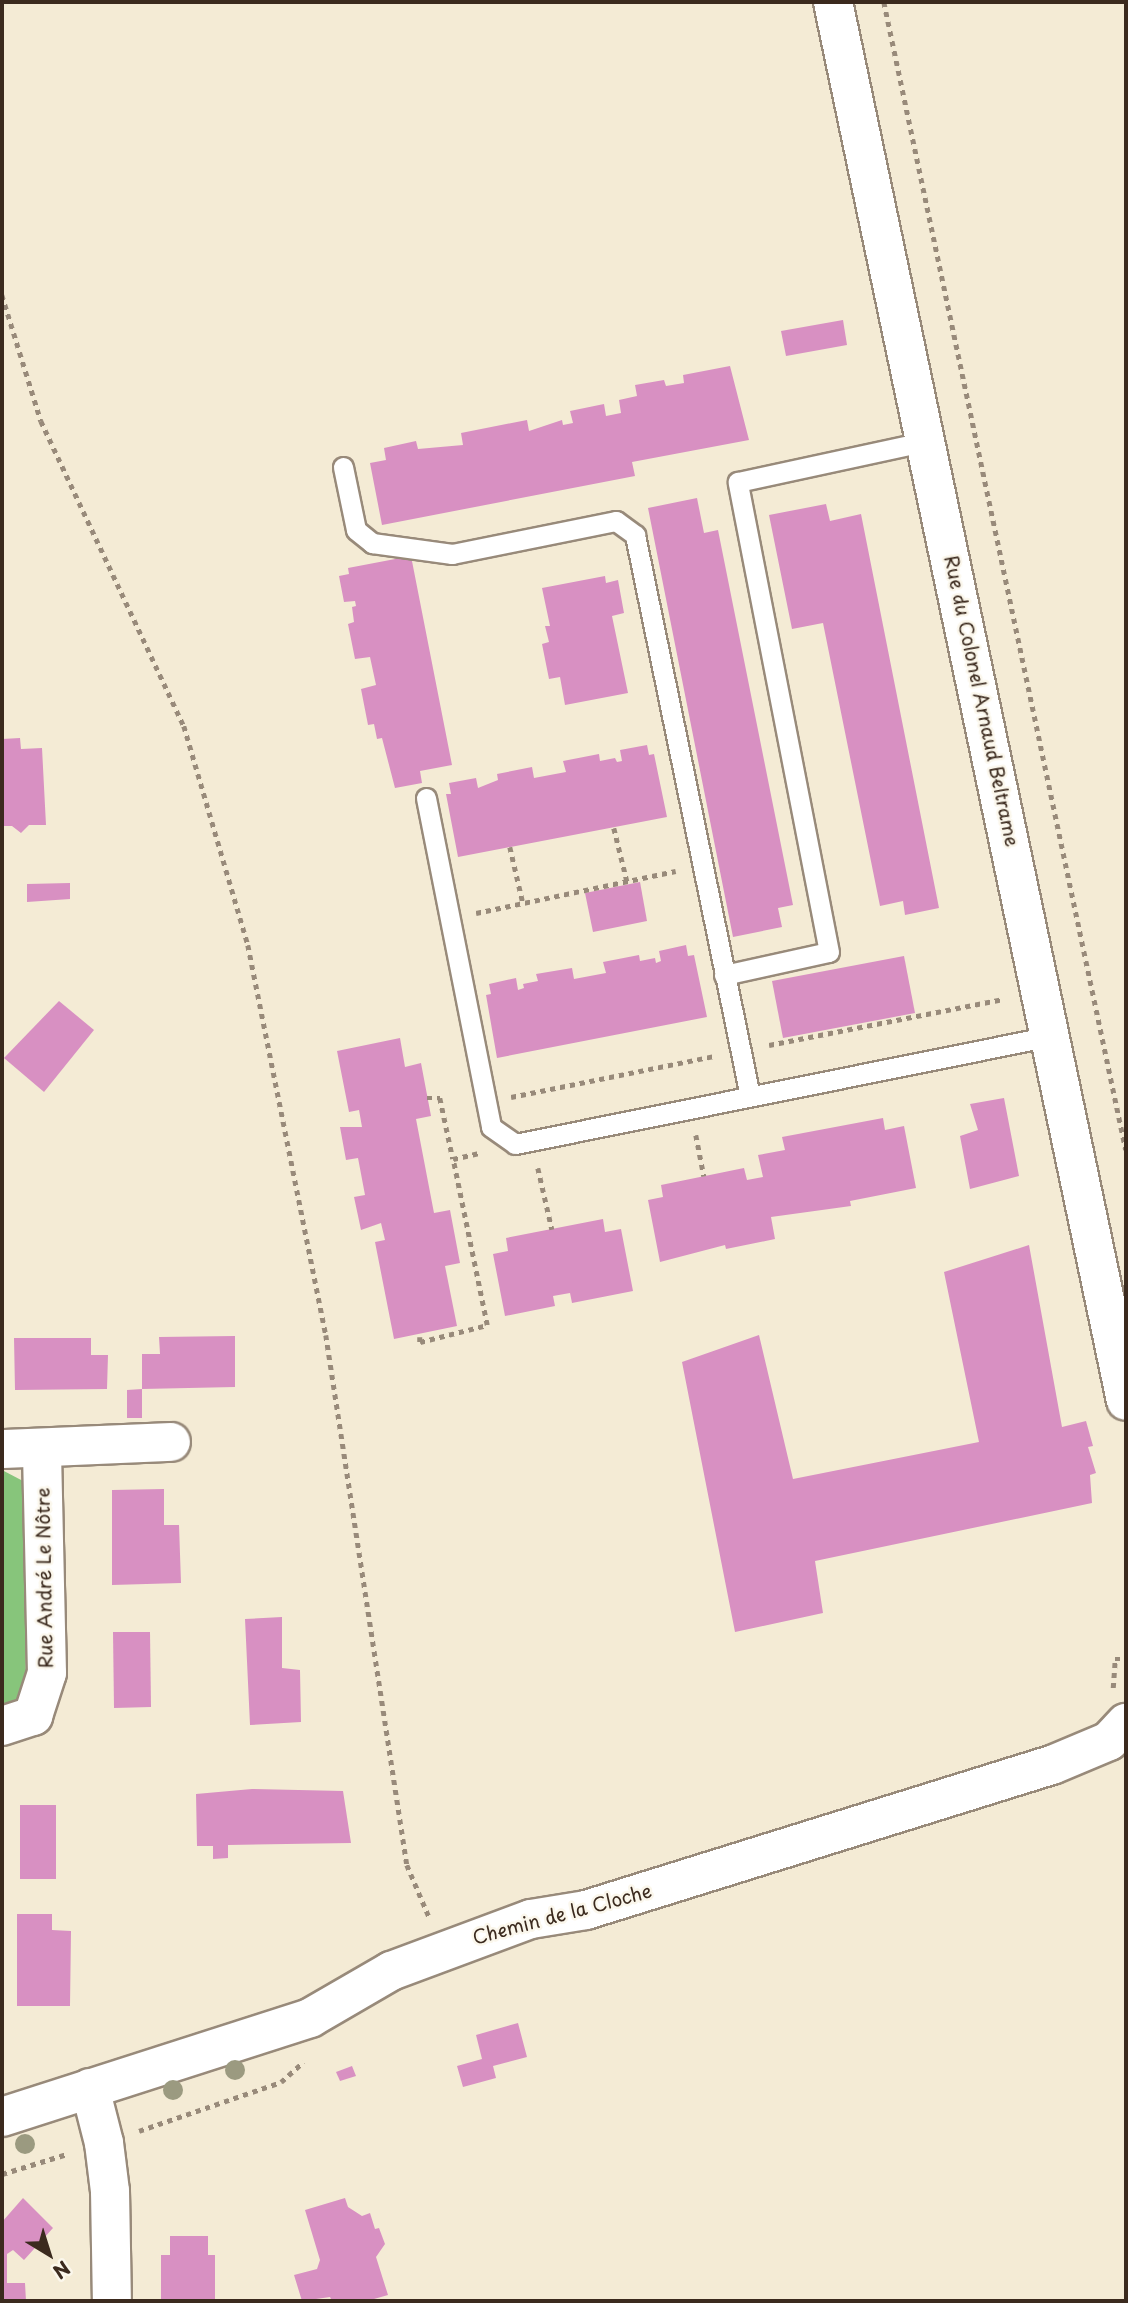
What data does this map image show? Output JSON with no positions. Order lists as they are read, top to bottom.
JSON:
{
  "streets": {
    "street": ["Rue du Colonel Arnaud Beltrame", "Rue André Le Nôtre", "Chemin de la Cloche"]
  },
  "north": "bottom right"
}
